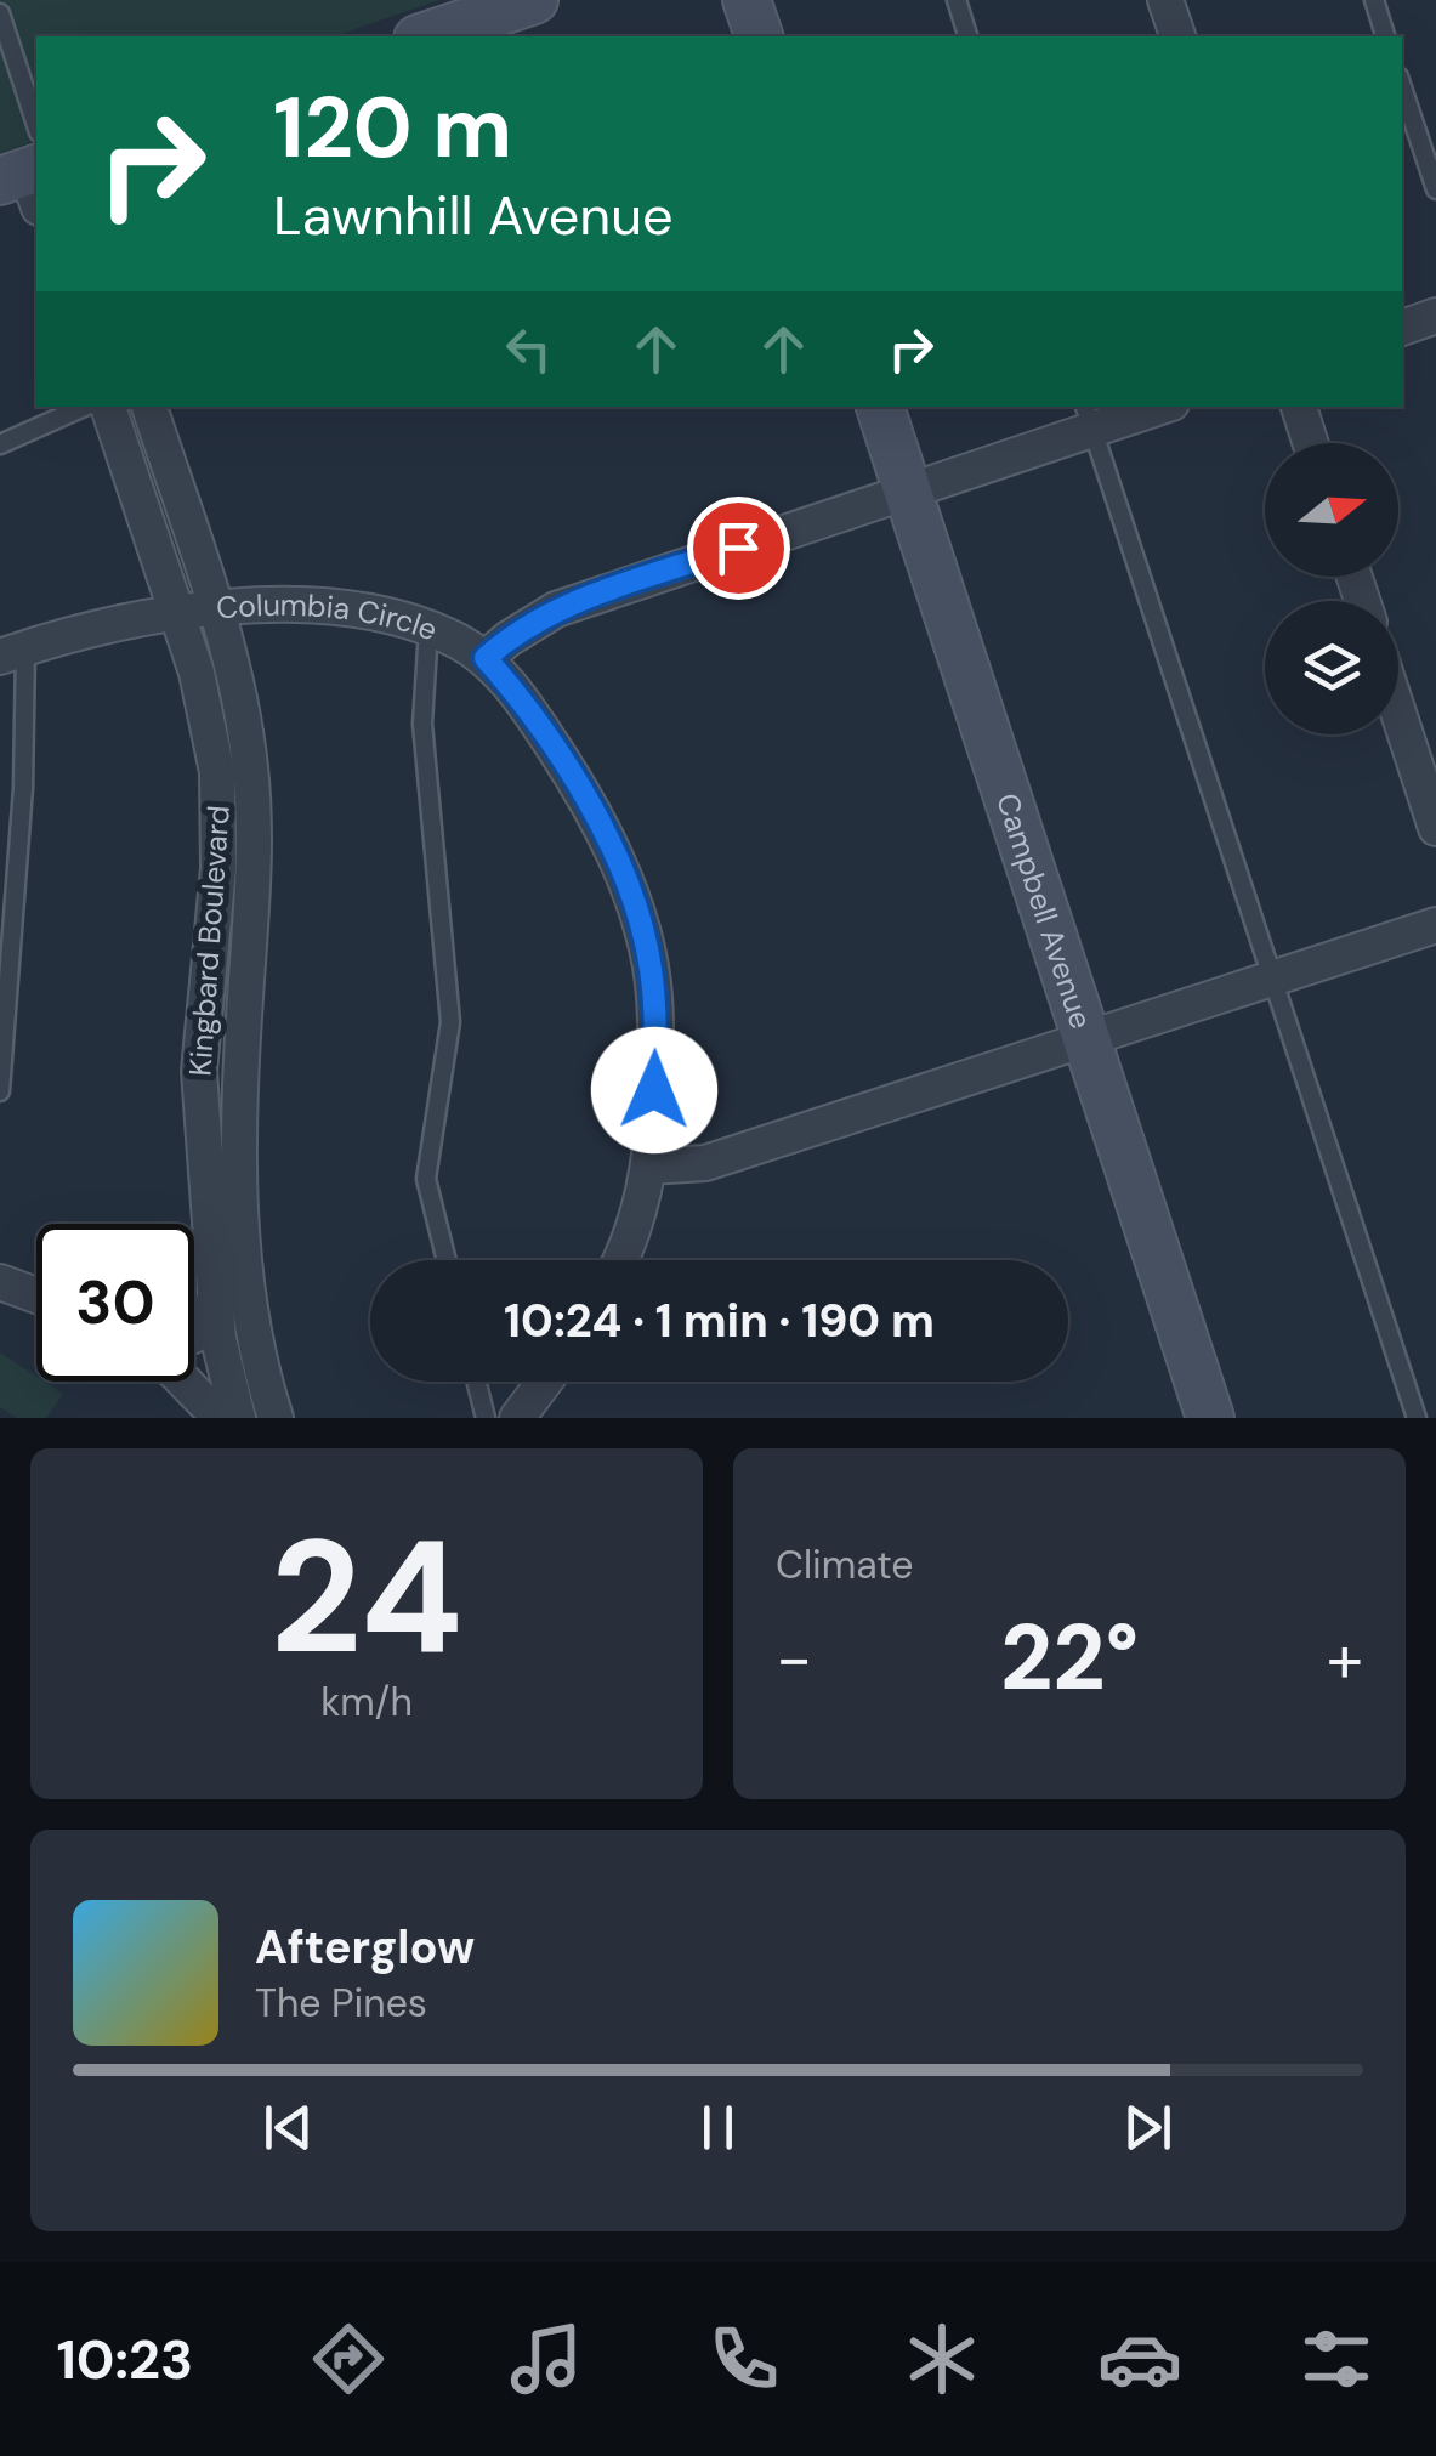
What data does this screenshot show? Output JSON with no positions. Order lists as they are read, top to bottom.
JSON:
{
  "streets": {
    "main road": ["Campbell Avenue"],
    "street": ["Columbia Circle", "Kingbard Boulevard"]
  },
  "crossings": [
    ["Columbia Circle", "Kingbard Boulevard"]
  ],
  "north": "right",
  "page": {
    "turn": ["120 m", "Lawnhill Avenue"],
    "limit": "30",
    "trip": "10:24 · 1 min · 190 m",
    "tile": [
      ["24", "km/h"],
      "Climate"
    ],
    "heat": ["−", "22°", "+"],
    "song": ["Afterglow", "The Pines"],
    "tabs": "10:23"
  }
}
